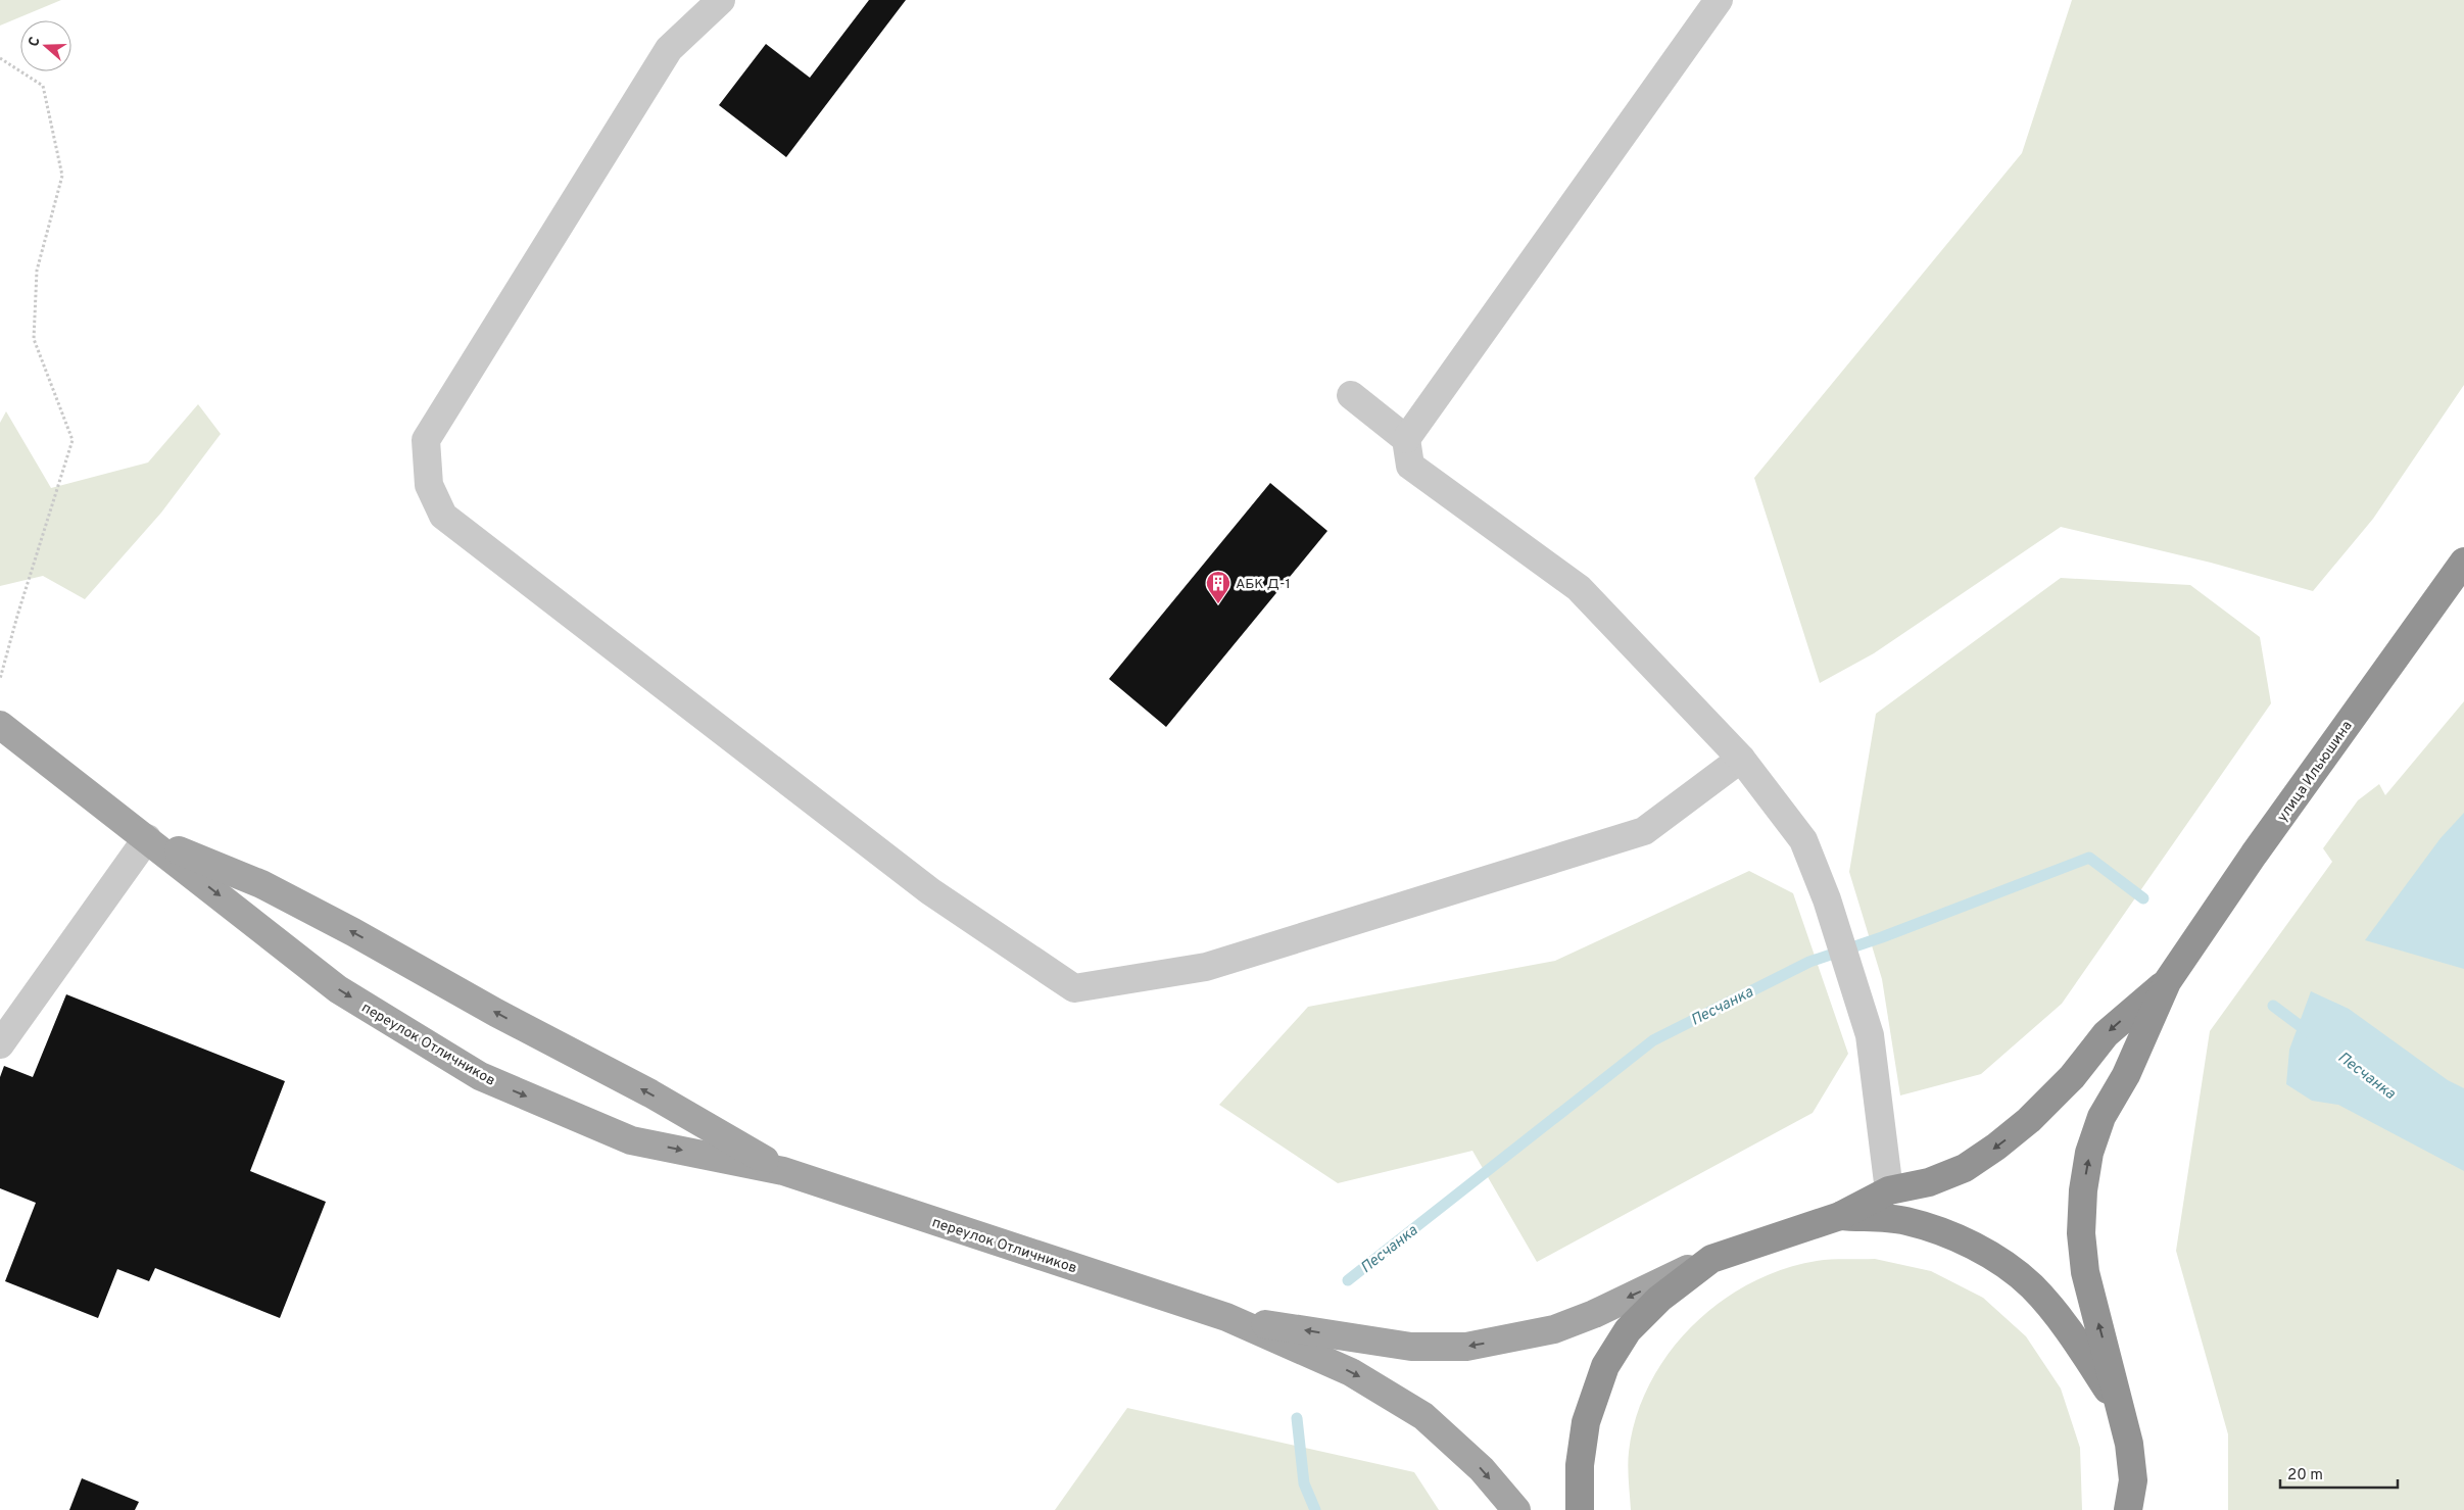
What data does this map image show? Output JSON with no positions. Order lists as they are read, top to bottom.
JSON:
{
  "streets": {
    "highway": ["улица Ильюшина"],
    "main road": ["переулок Отличников"]
  },
  "water": ["Песчанка"],
  "places": {
    "building": ["АБК Д-1"]
  },
  "scale_bar": "20 m",
  "north": "left"
}
